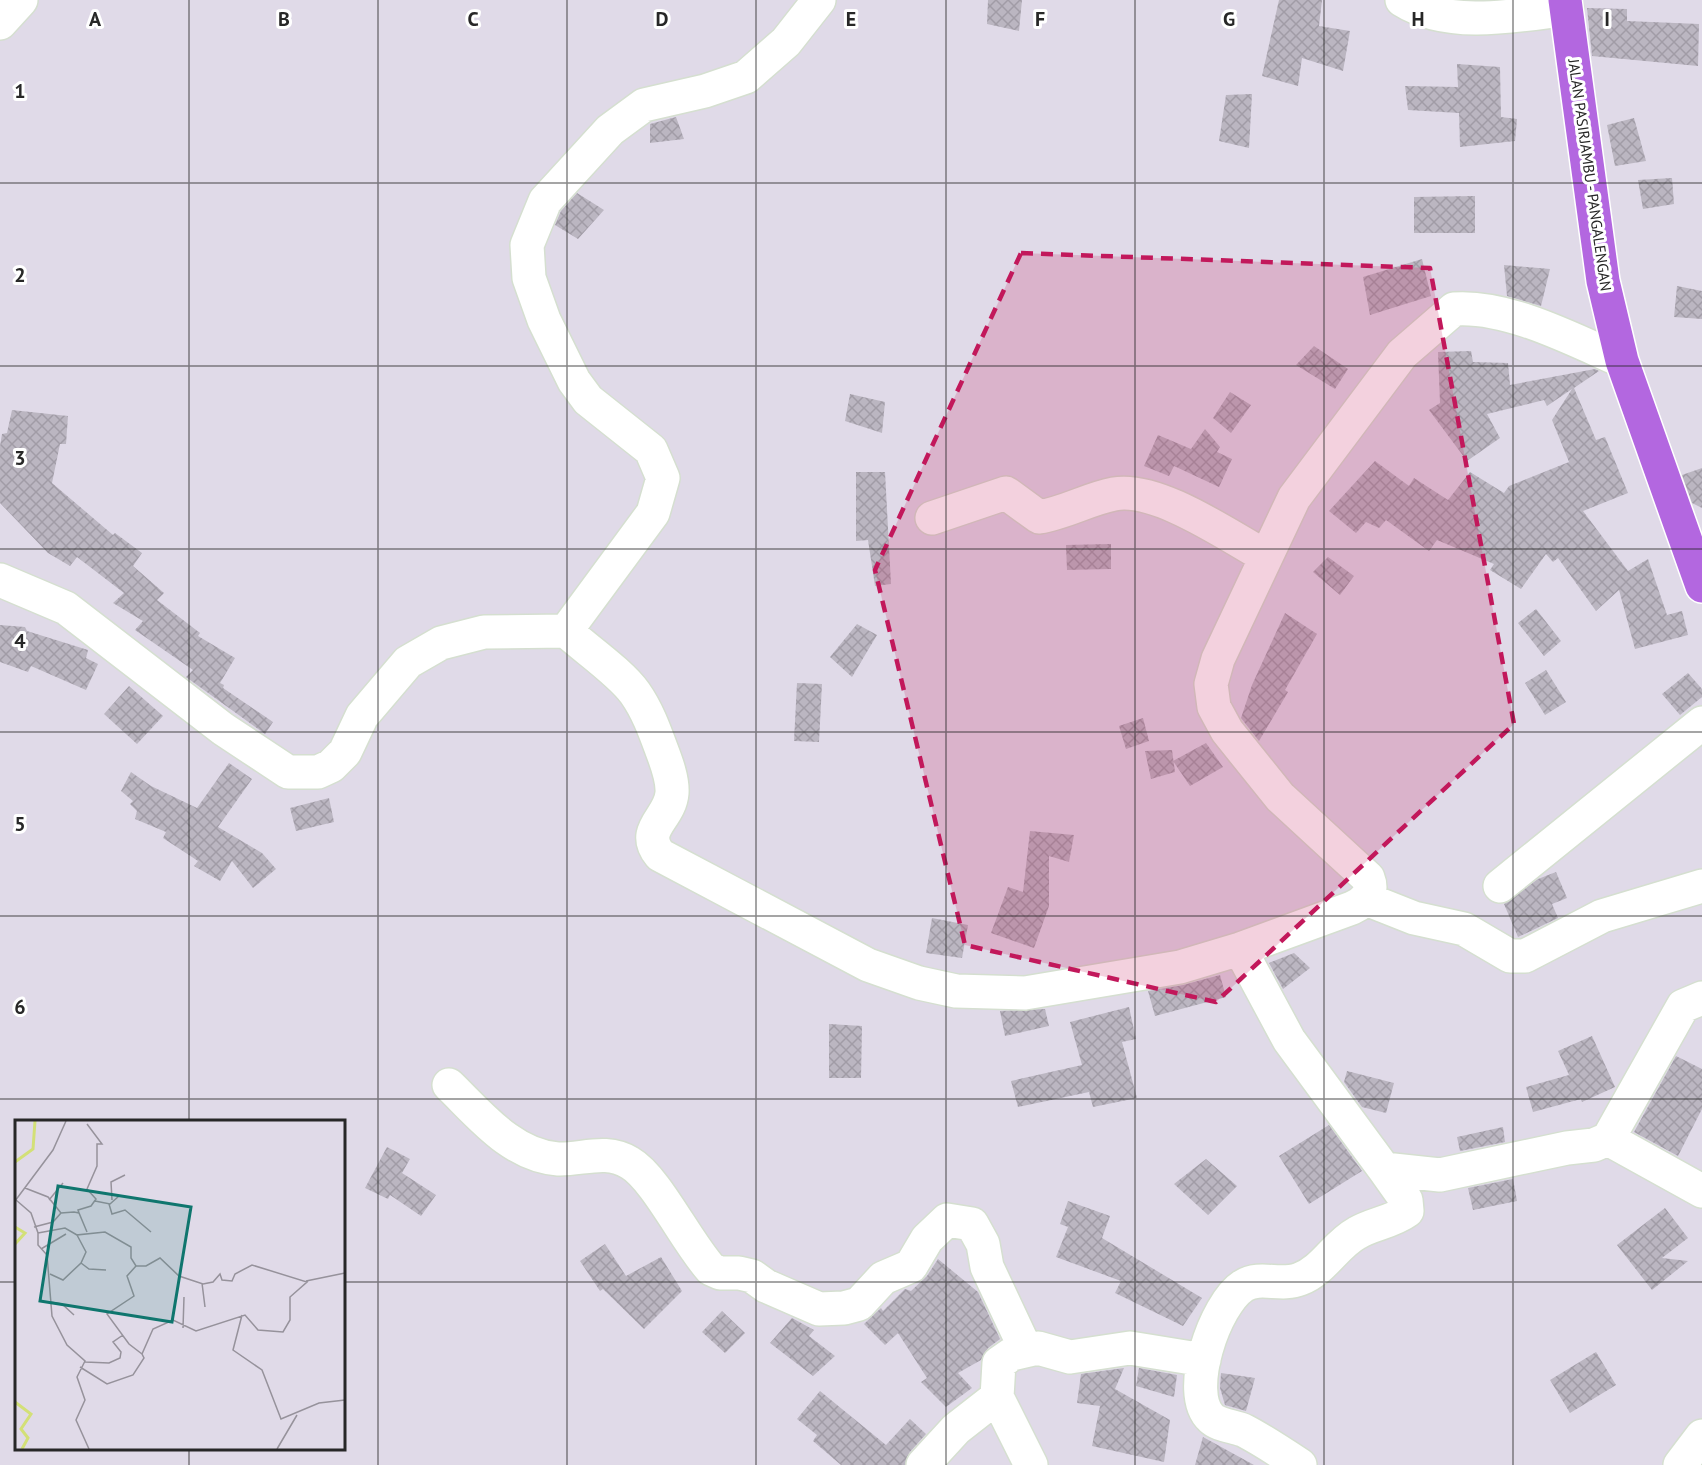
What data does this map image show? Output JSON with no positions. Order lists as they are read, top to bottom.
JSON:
{
  "streets": {
    "main road": ["JALAN PASIRJAMBU - PANGALENGAN"]
  },
  "grid": {
    "columns": [
      "A",
      "B",
      "C",
      "D",
      "E",
      "F",
      "G",
      "H",
      "I"
    ],
    "rows": [
      "1",
      "2",
      "3",
      "4",
      "5",
      "6"
    ]
  }
}
